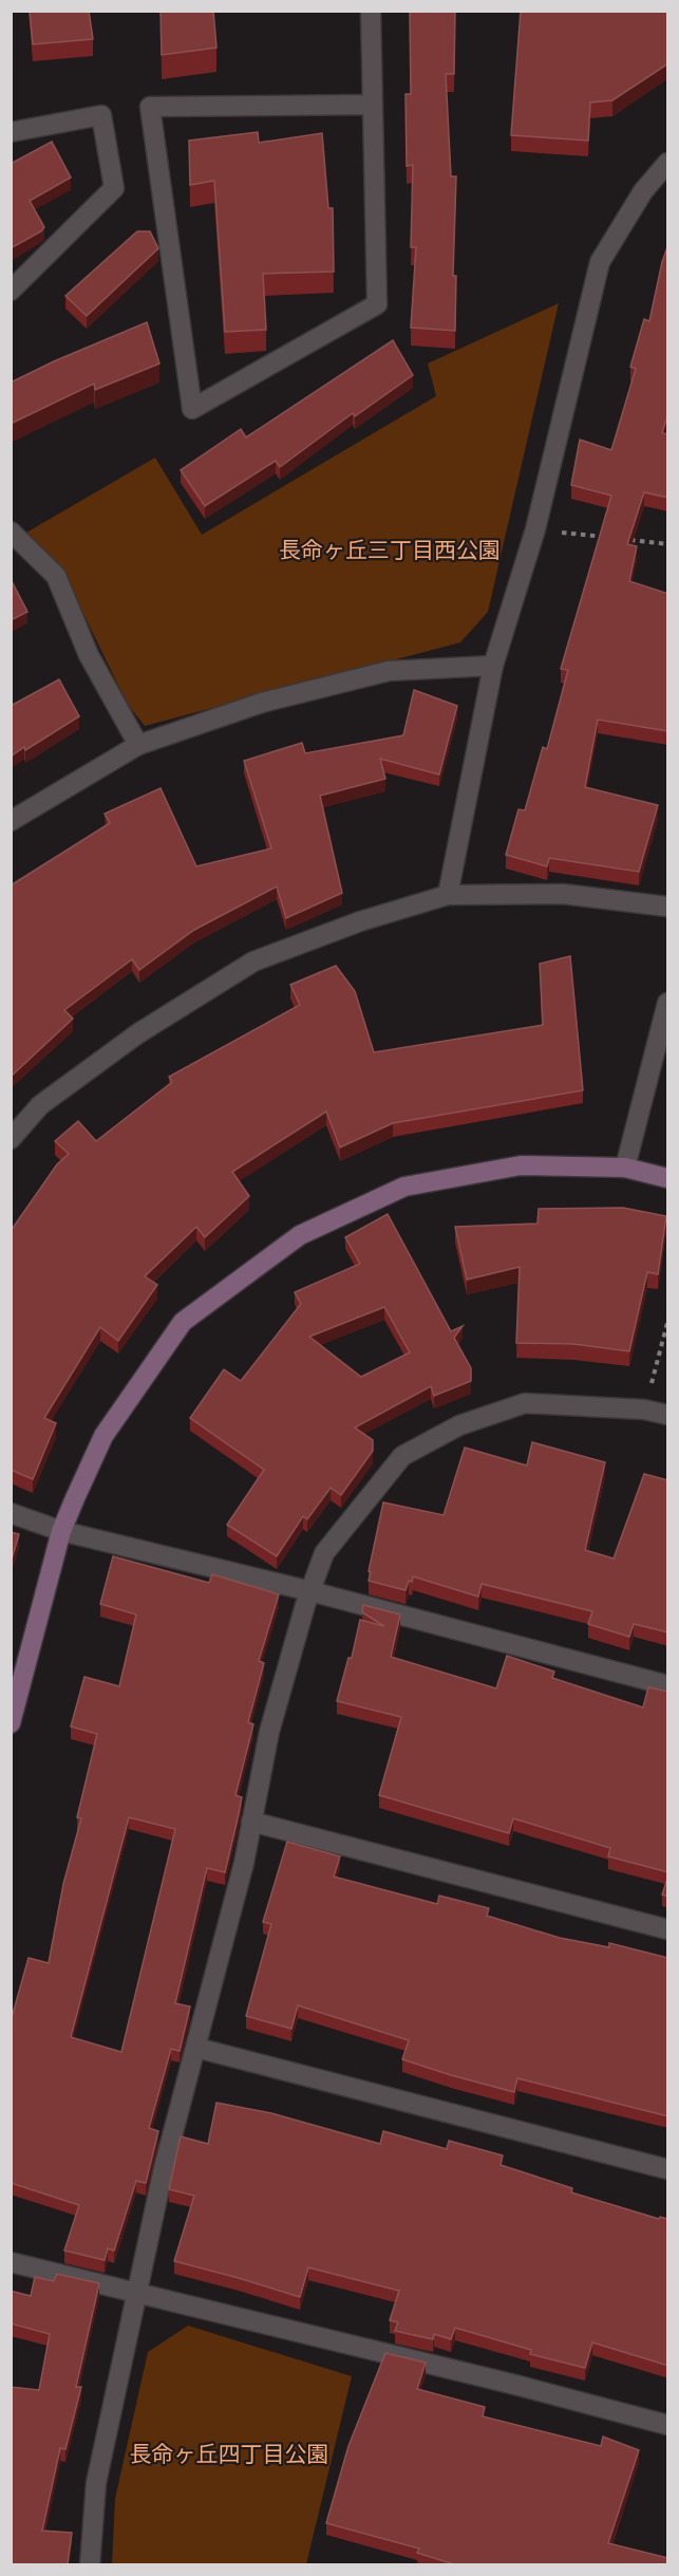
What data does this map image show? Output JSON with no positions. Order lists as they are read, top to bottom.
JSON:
{
  "parks": ["長命ヶ丘三丁目西公園", "長命ヶ丘四丁目公園"]
}
